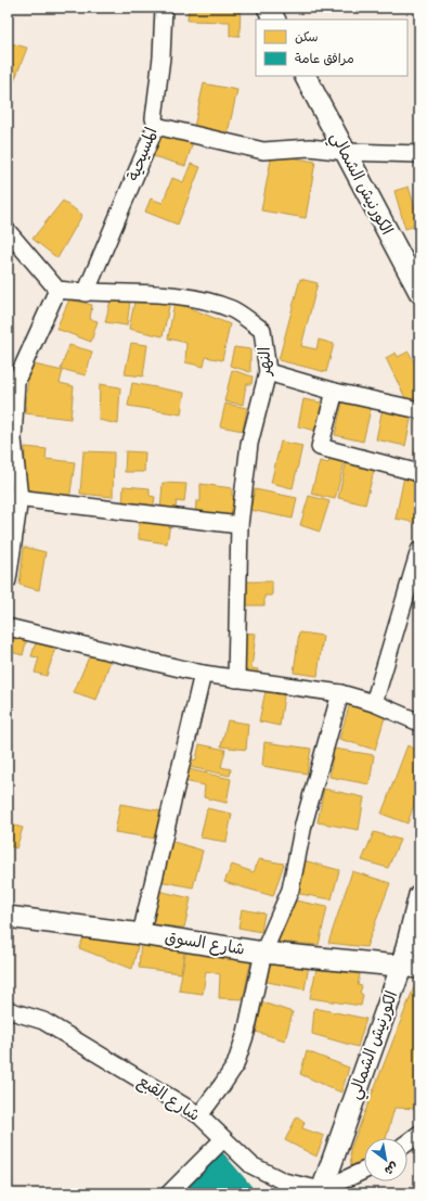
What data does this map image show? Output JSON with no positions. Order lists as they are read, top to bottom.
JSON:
{
  "streets": {
    "street": [
      "المسيحية",
      "الكورنيش الشمالي",
      "النهر",
      "شارع السوق",
      "شارع القبع"
    ]
  },
  "crossings": [
    ["المسيحية", "النهر"],
    ["الكورنيش الشمالي", "شارع السوق"],
    ["الكورنيش الشمالي", "شارع القبع"]
  ],
  "legend": ["سكن", "مرافق عامة"],
  "north": "bottom right"
}
